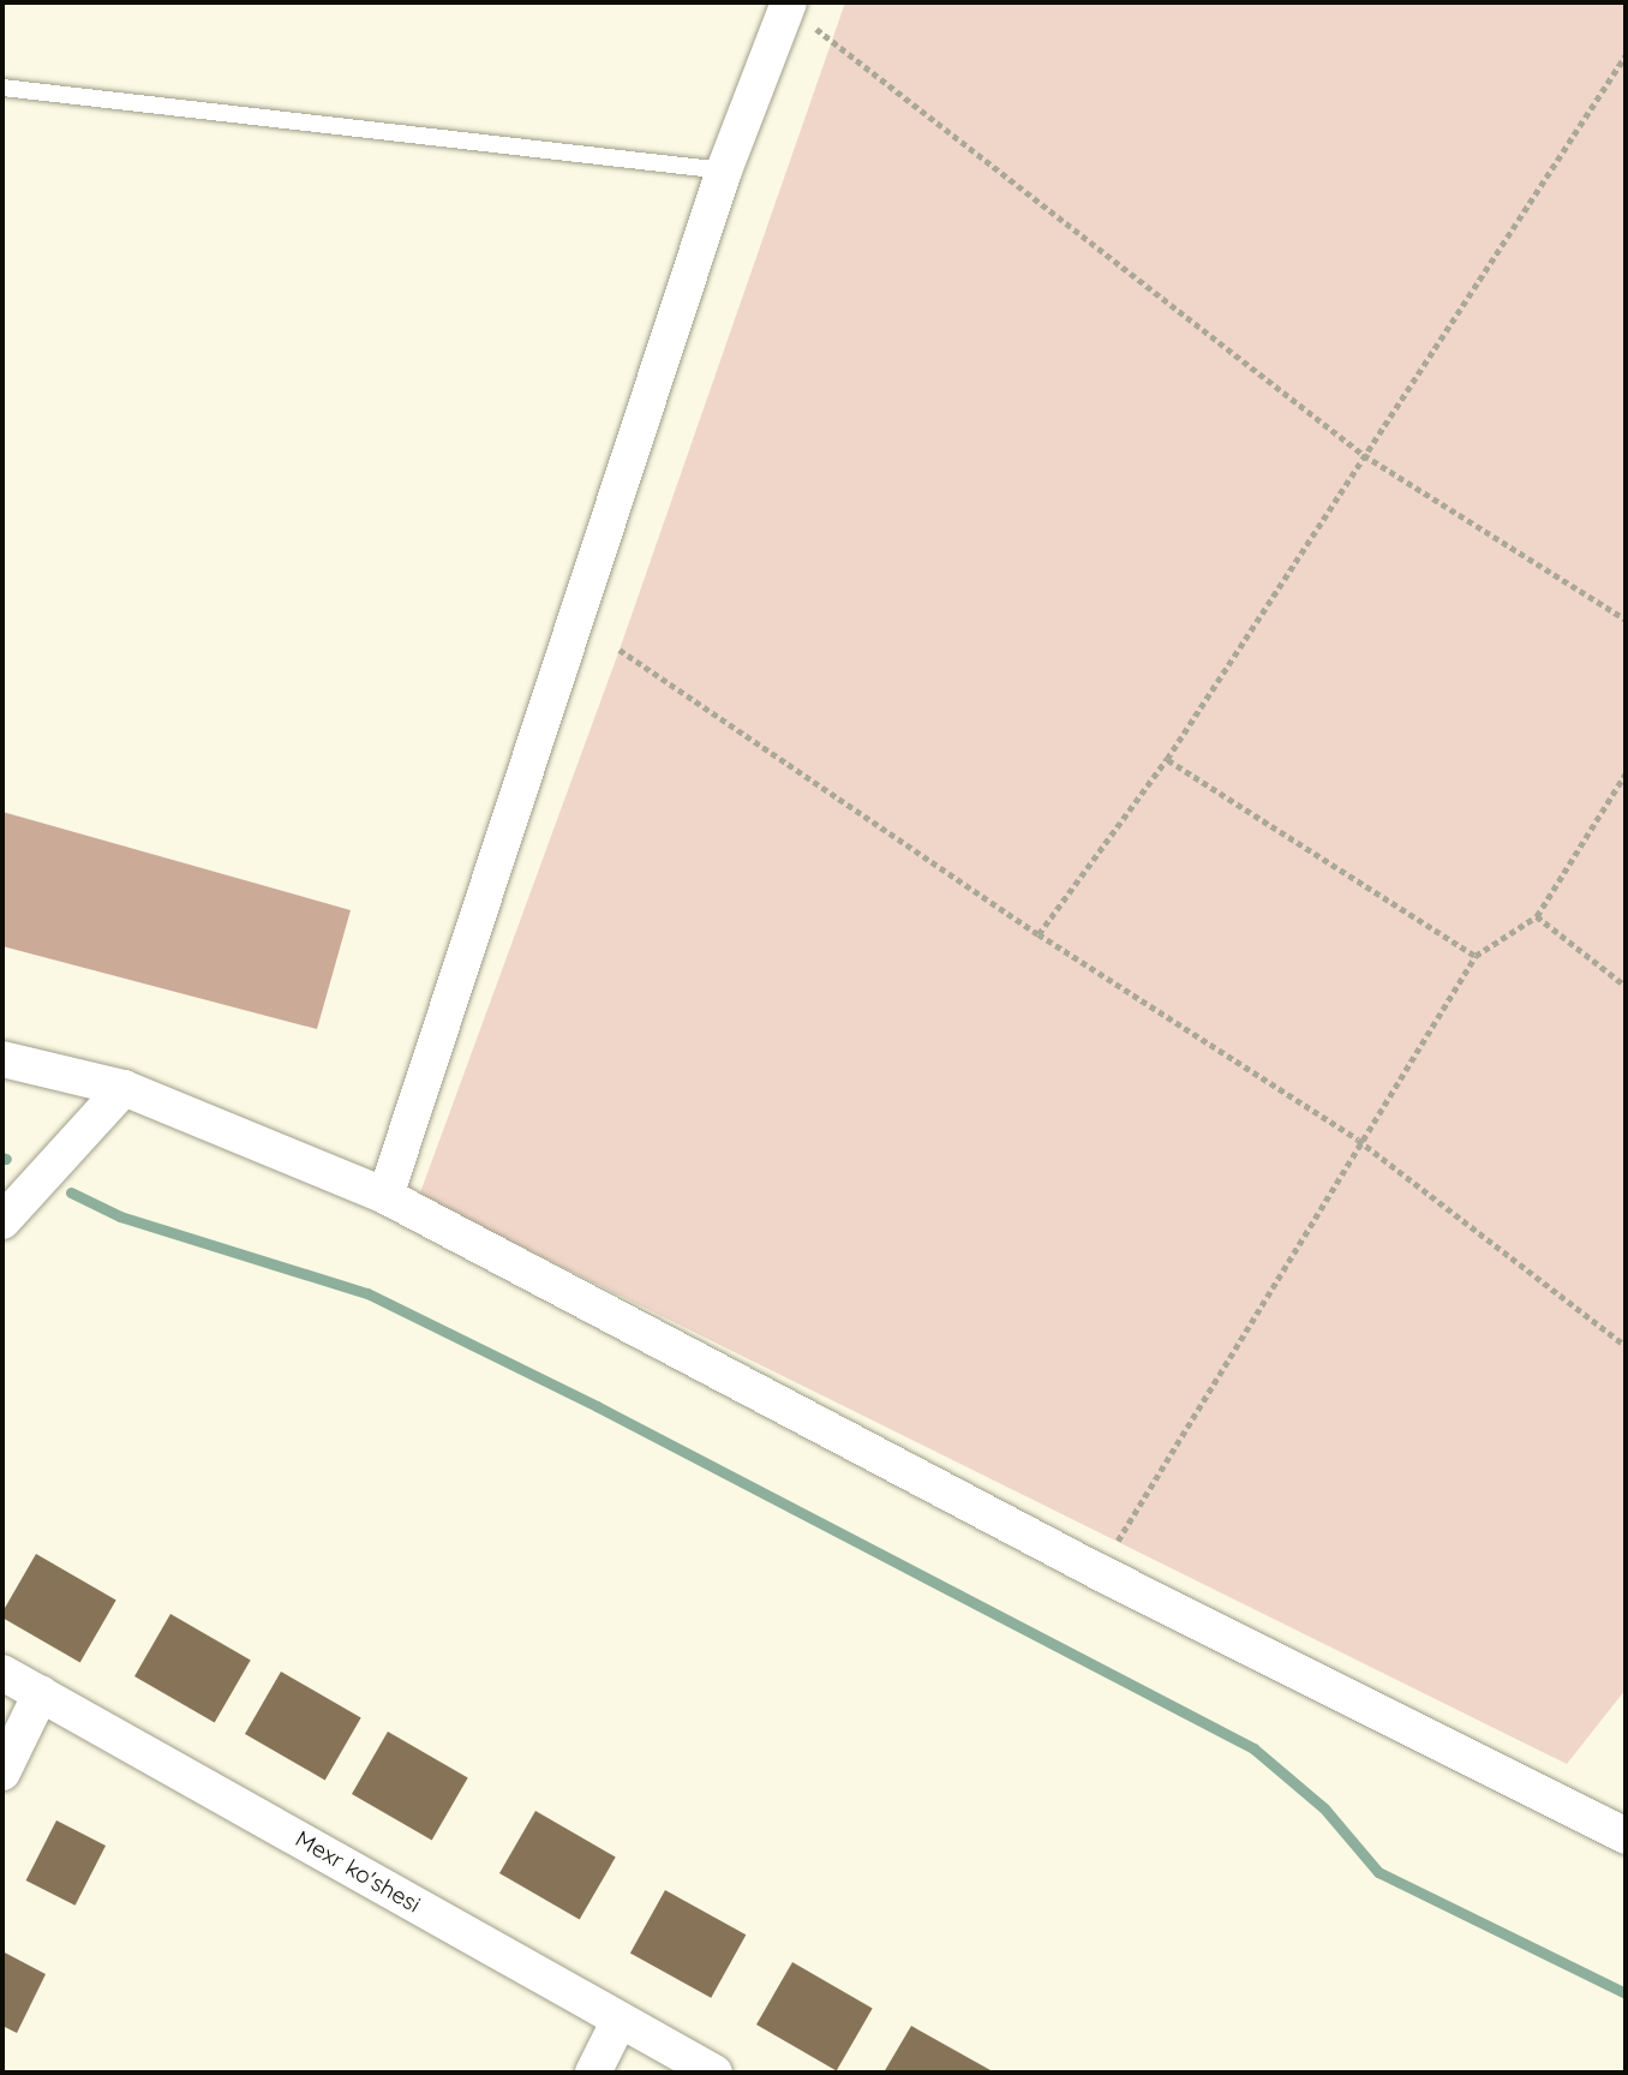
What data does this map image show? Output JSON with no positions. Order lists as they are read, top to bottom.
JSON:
{
  "streets": {
    "street": ["Mexr ko'shesi"]
  }
}
